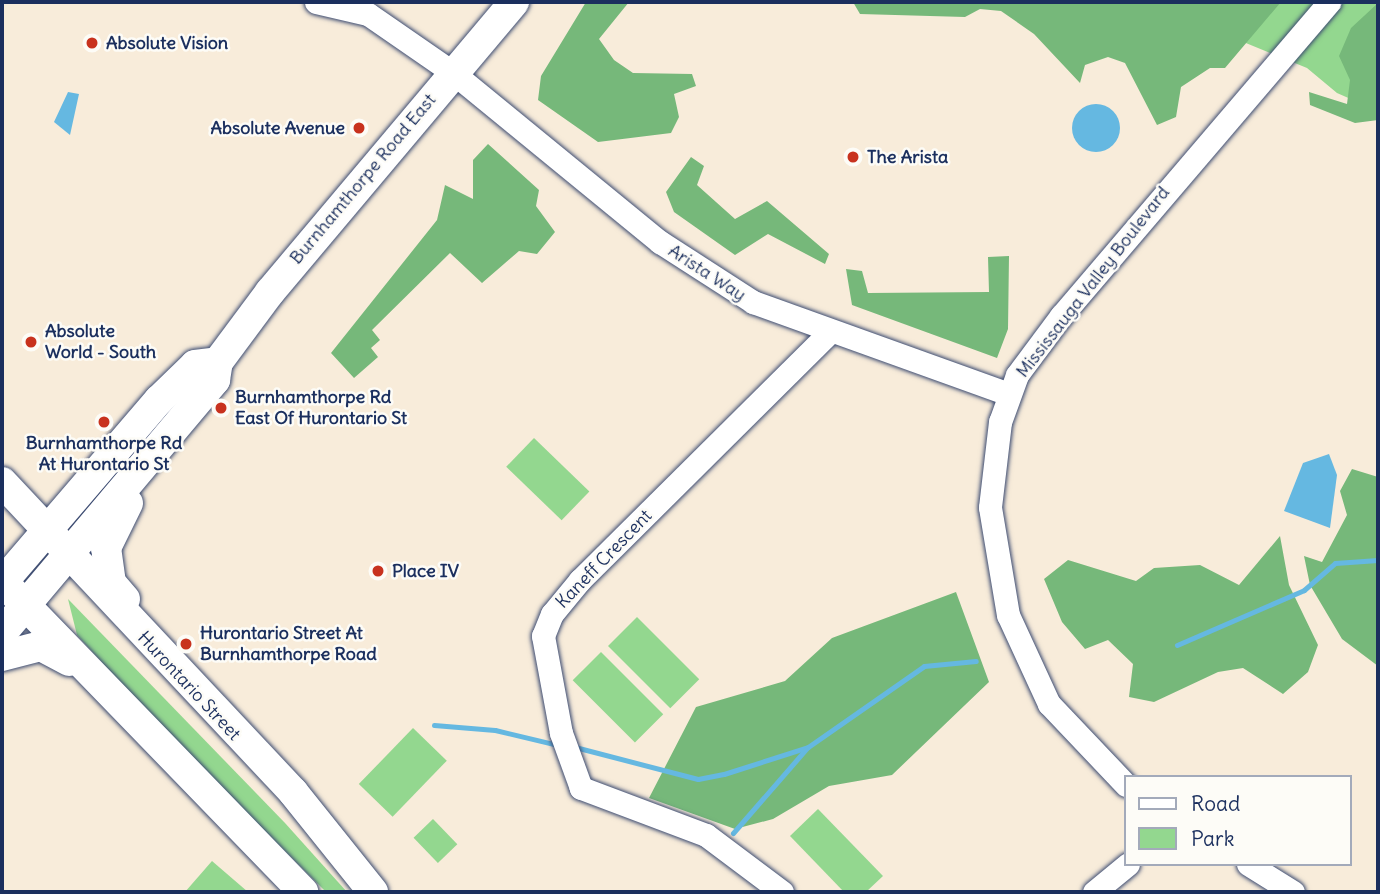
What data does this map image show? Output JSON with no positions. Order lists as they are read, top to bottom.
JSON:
{
  "streets": {
    "main road": ["Burnhamthorpe Road East", "Hurontario Street"],
    "street": ["Arista Way", "Mississauga Valley Boulevard", "Kaneff Crescent"]
  },
  "crossings": [
    ["Burnhamthorpe Road East", "Arista Way"],
    ["Burnhamthorpe Road East", "Hurontario Street"],
    ["Arista Way", "Mississauga Valley Boulevard"],
    ["Arista Way", "Kaneff Crescent"]
  ],
  "places": [
    "Absolute Vision",
    "Absolute Avenue",
    "The Arista",
    "Absolute World - South",
    "Burnhamthorpe Rd East Of Hurontario St",
    "Burnhamthorpe Rd At Hurontario St",
    "Place IV",
    "Hurontario Street At Burnhamthorpe Road"
  ],
  "legend": ["Road", "Park"]
}
